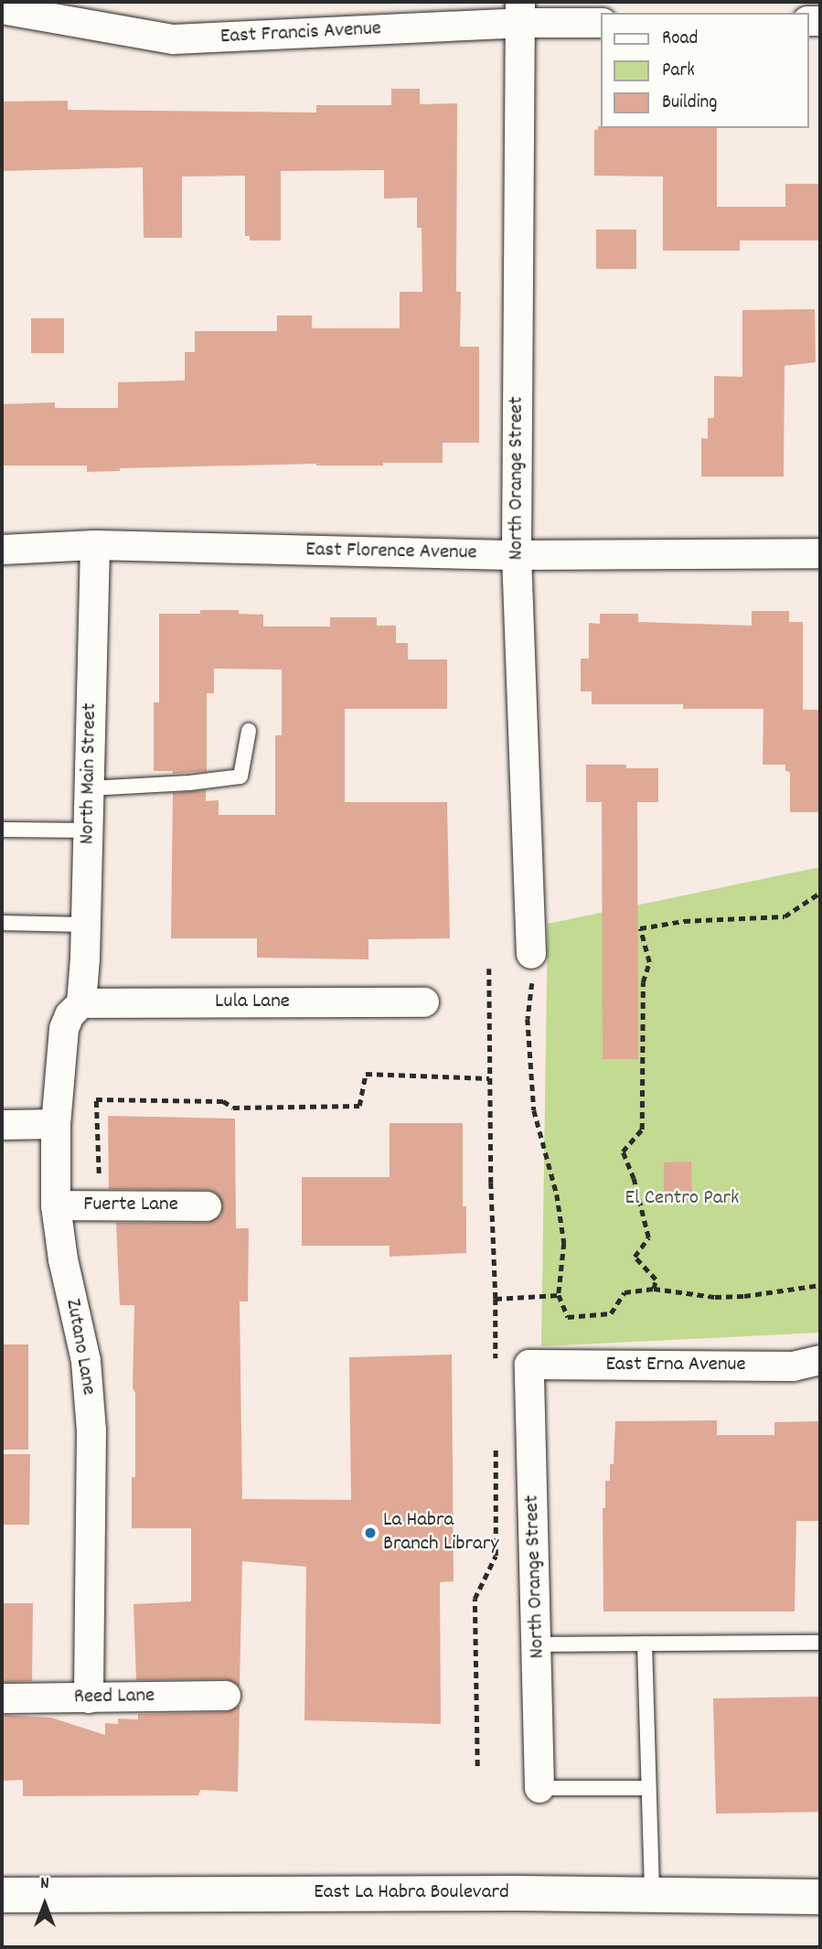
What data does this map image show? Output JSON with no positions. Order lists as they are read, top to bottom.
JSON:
{
  "streets": {
    "main road": ["East La Habra Boulevard"],
    "street": [
      "East Francis Avenue",
      "North Orange Street",
      "East Florence Avenue",
      "North Main Street",
      "Lula Lane",
      "Fuerte Lane",
      "Zutano Lane",
      "East Erna Avenue",
      "Reed Lane"
    ]
  },
  "crossings": [
    ["East Francis Avenue", "North Orange Street"],
    ["North Orange Street", "East Florence Avenue"],
    ["North Orange Street", "East Erna Avenue"],
    ["East Florence Avenue", "North Main Street"],
    ["North Main Street", "Lula Lane"],
    ["North Main Street", "Zutano Lane"],
    ["Lula Lane", "Zutano Lane"],
    ["Fuerte Lane", "Zutano Lane"],
    ["Zutano Lane", "Reed Lane"]
  ],
  "parks": ["El Centro Park"],
  "places": ["La Habra Branch Library"],
  "legend": ["Road", "Park", "Building"],
  "north": "top"
}
